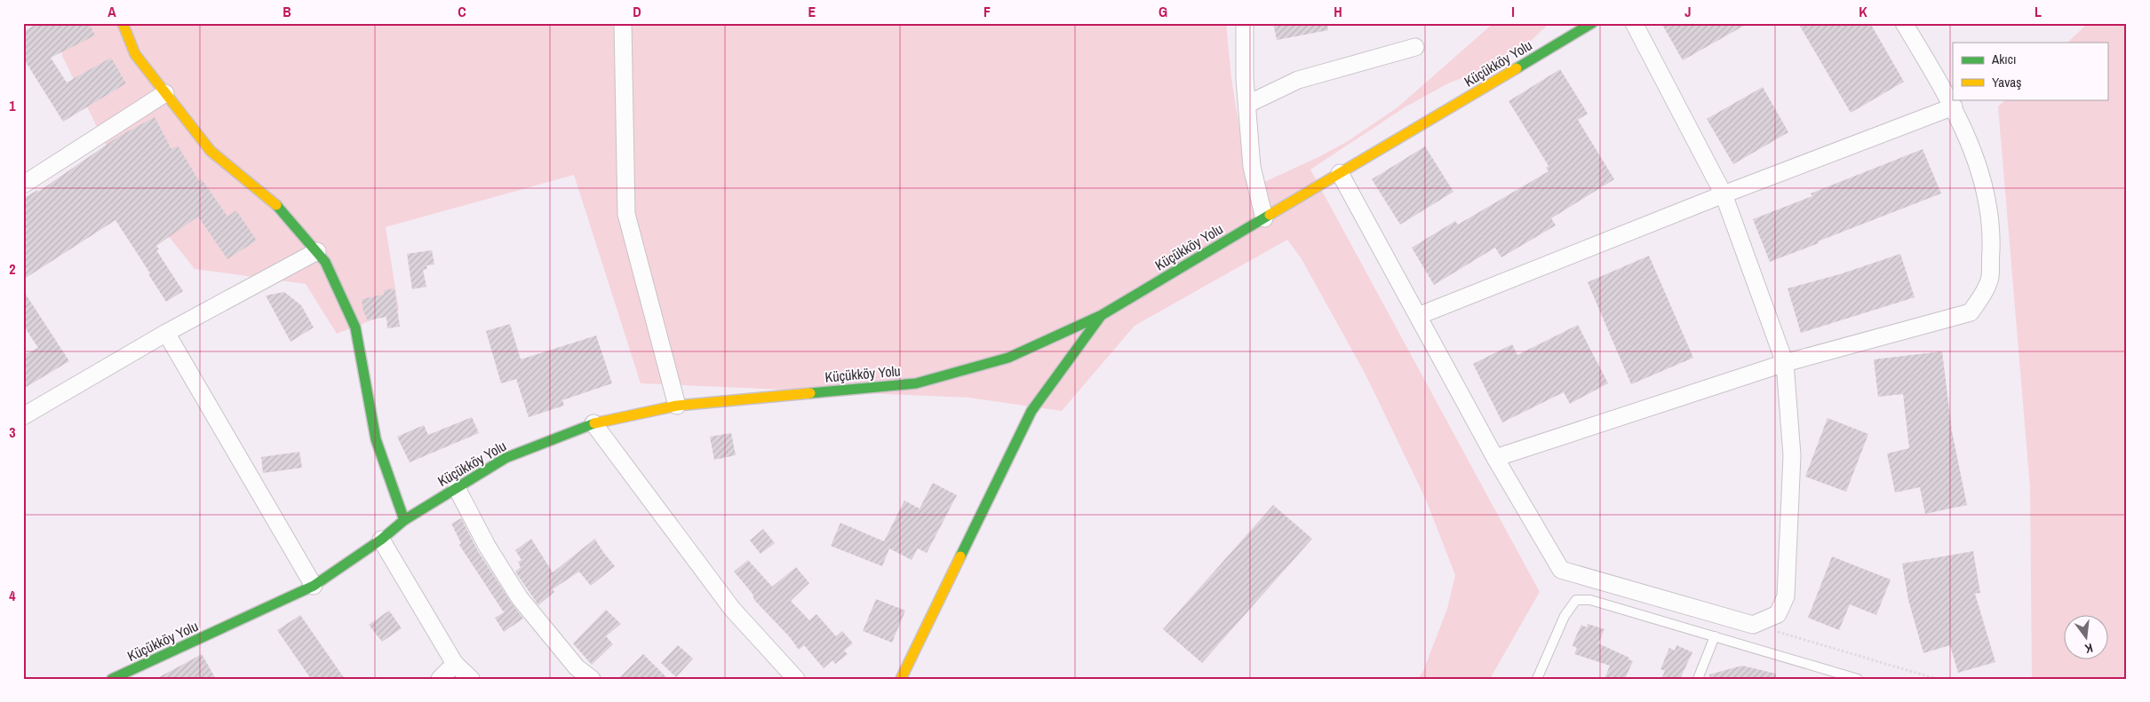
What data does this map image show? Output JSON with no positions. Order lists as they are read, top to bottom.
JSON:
{
  "streets": {
    "main road": ["Küçükköy Yolu"]
  },
  "legend": ["Akıcı", "Yavaş"],
  "north": "bottom",
  "grid": {
    "columns": [
      "A",
      "B",
      "C",
      "D",
      "E",
      "F",
      "G",
      "H",
      "I",
      "J",
      "K",
      "L"
    ],
    "rows": [
      "1",
      "2",
      "3",
      "4"
    ]
  }
}
